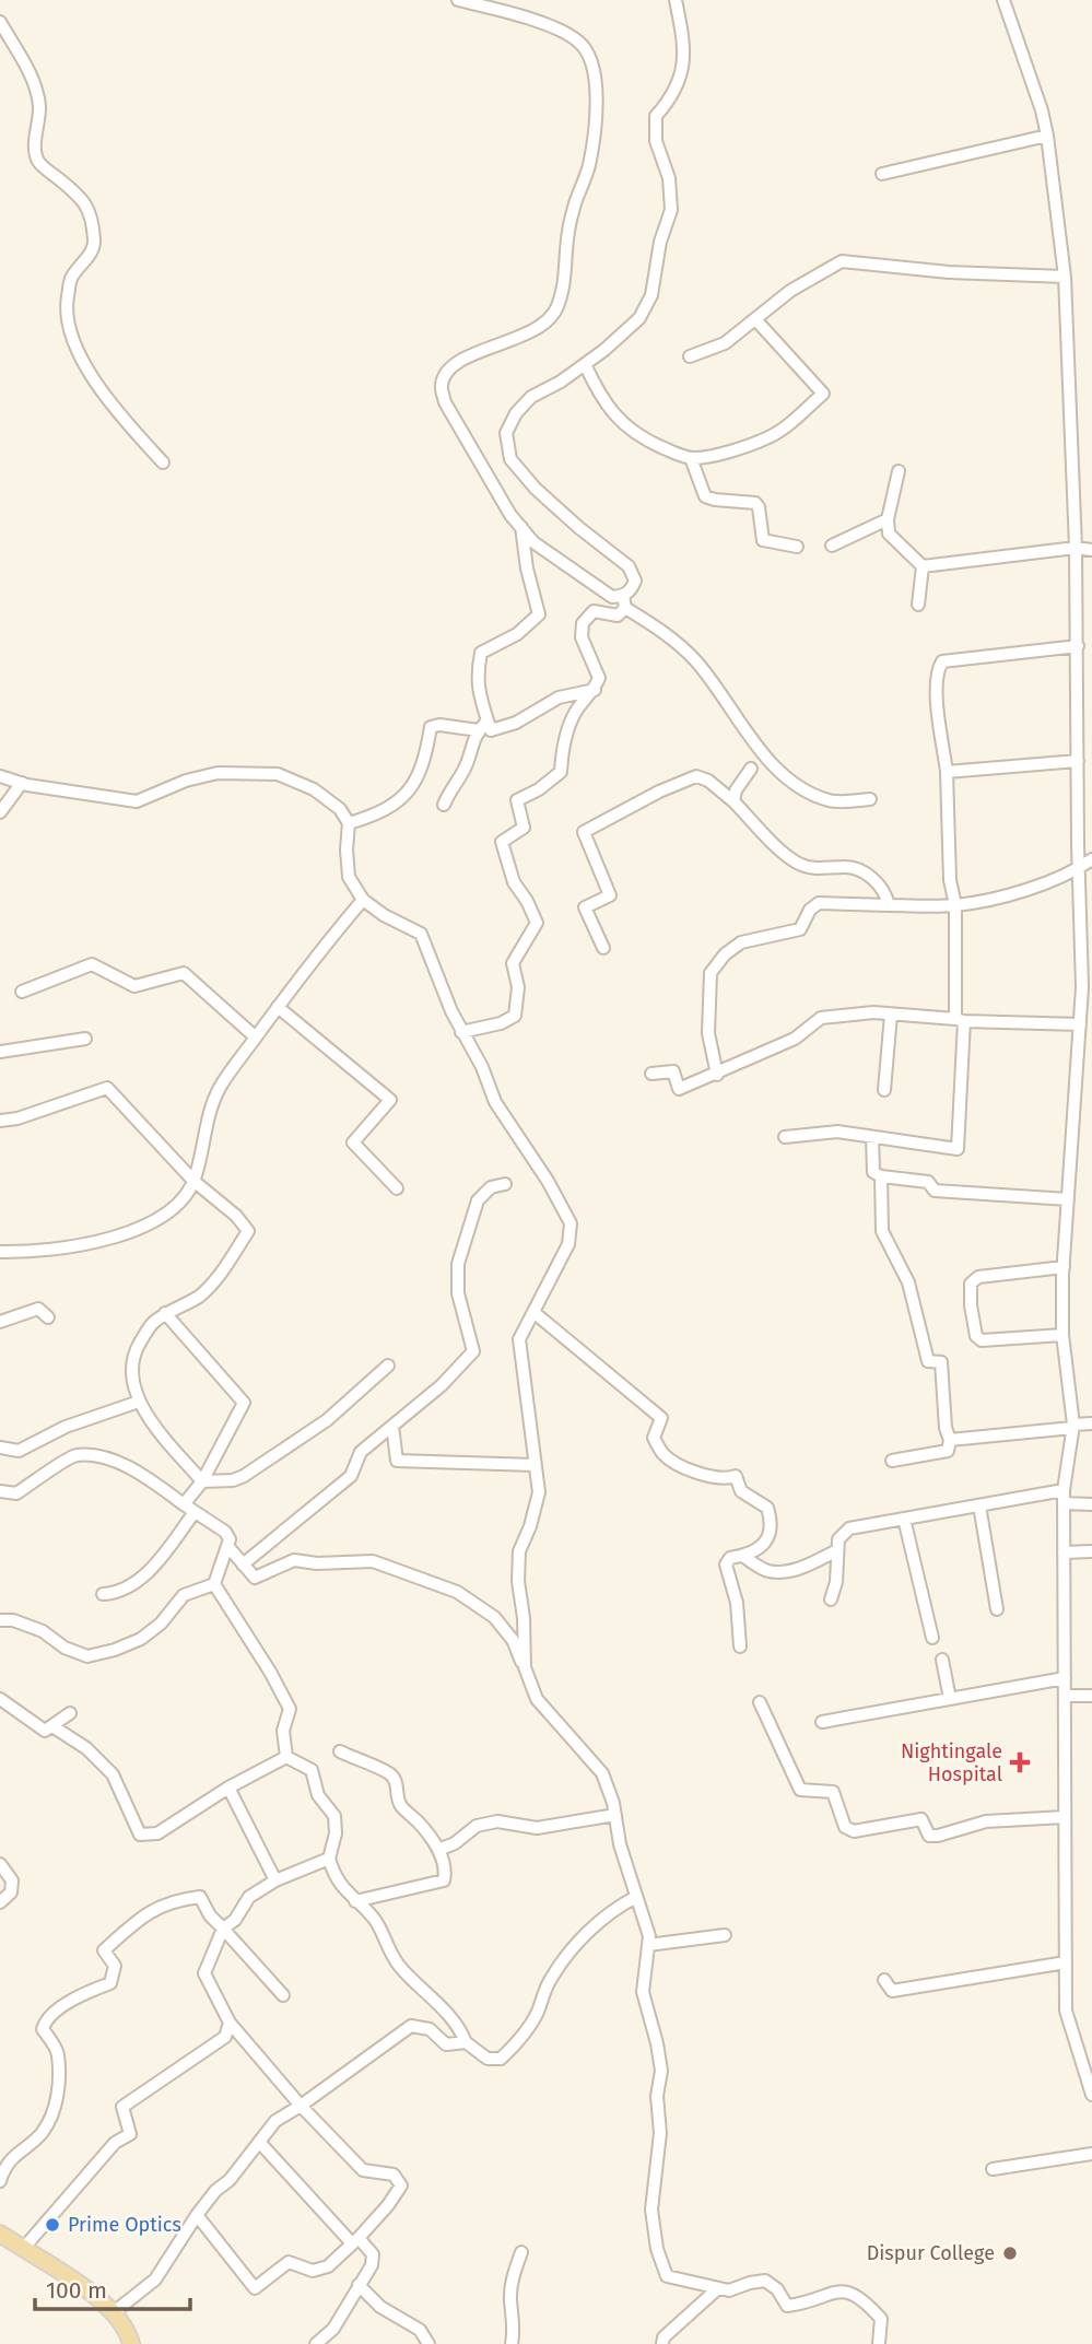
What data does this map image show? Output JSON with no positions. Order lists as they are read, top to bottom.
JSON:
{
  "places": {
    "health": ["Nightingale Hospital"],
    "other": ["Prime Optics", "Dispur College"]
  },
  "scale_bar": "100 m"
}
